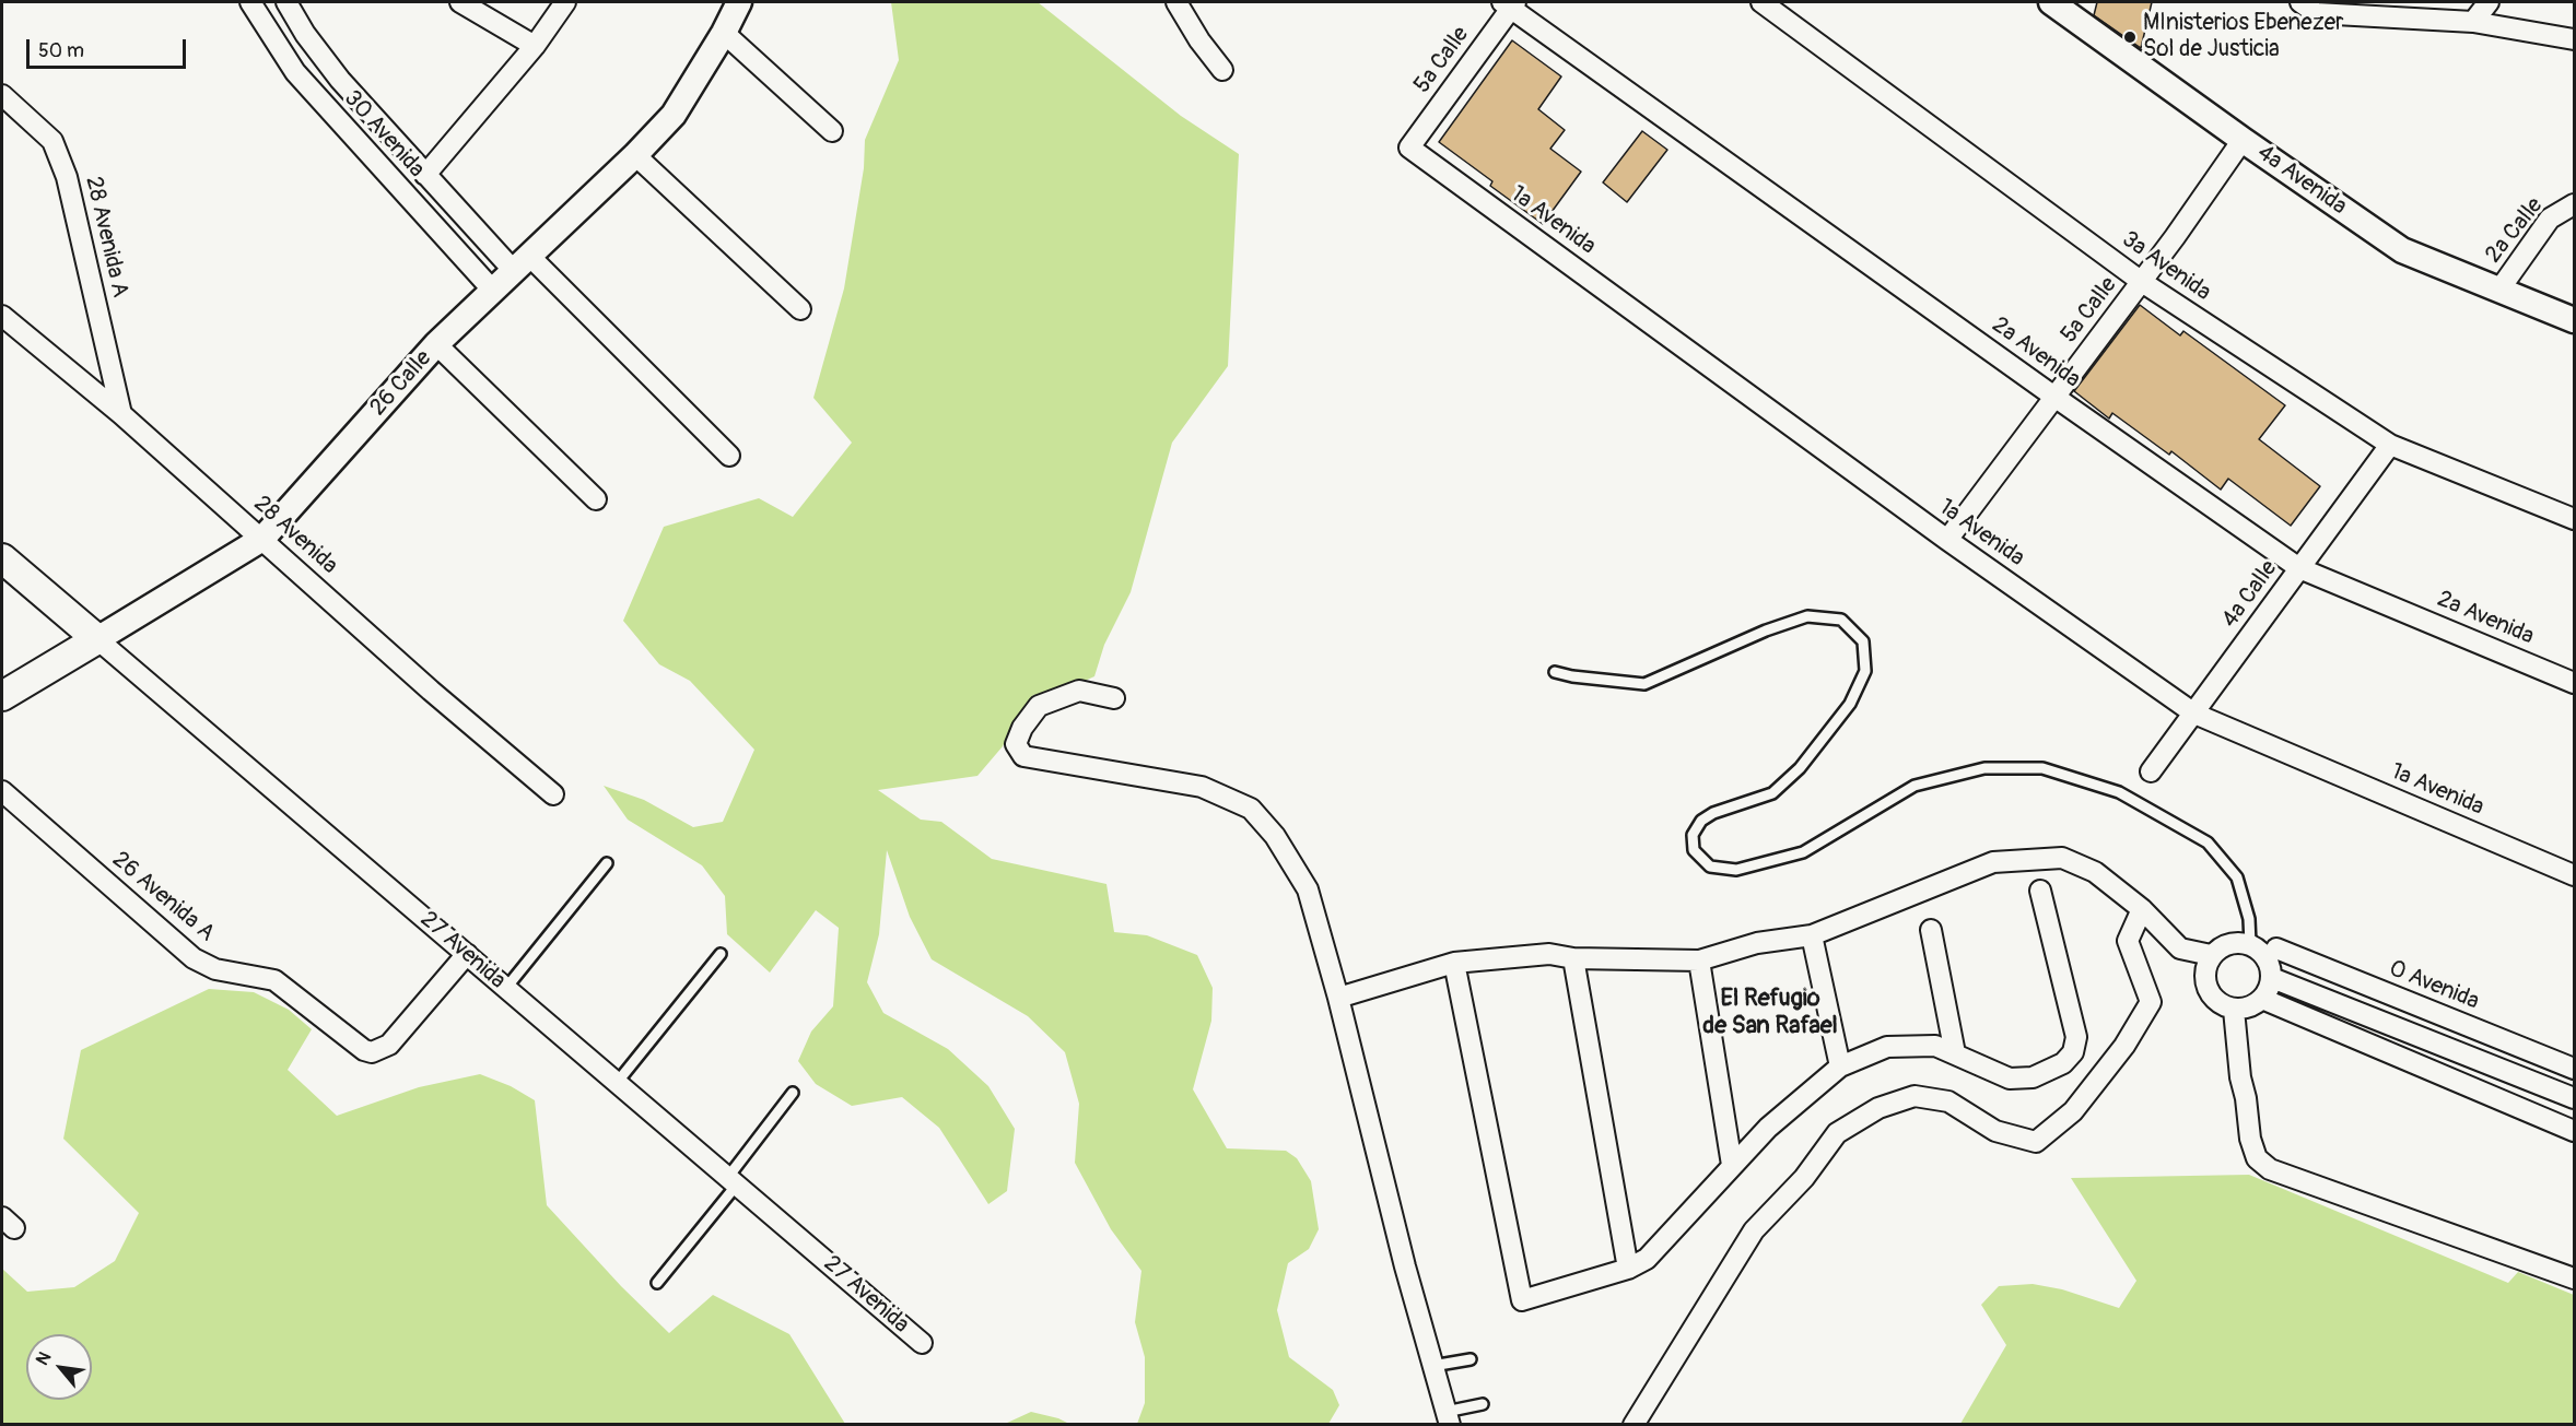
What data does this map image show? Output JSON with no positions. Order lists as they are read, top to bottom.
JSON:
{
  "streets": {
    "main road": ["26 Calle", "27 Avenida"],
    "street": [
      "5a Calle",
      "30 Avenida",
      "4a Avenida",
      "1a Avenida",
      "2a Calle",
      "28 Avenida A",
      "3a Avenida",
      "2a Avenida",
      "28 Avenida",
      "4a Calle",
      "26 Avenida A",
      "0 Avenida"
    ]
  },
  "crossings": [
    ["5a Calle", "4a Avenida"],
    ["5a Calle", "1a Avenida"],
    ["5a Calle", "3a Avenida"],
    ["5a Calle", "2a Avenida"],
    ["30 Avenida", "26 Calle"],
    ["4a Avenida", "2a Calle"],
    ["1a Avenida", "4a Calle"],
    ["28 Avenida A", "28 Avenida"],
    ["3a Avenida", "4a Calle"],
    ["2a Avenida", "4a Calle"],
    ["26 Calle", "28 Avenida"],
    ["26 Calle", "27 Avenida"],
    ["26 Avenida A", "27 Avenida"]
  ],
  "districts": ["El Refugio de San Rafael"],
  "places": ["MInisterios Ebenezer Sol de Justicia"],
  "scale_bar": "50 m",
  "north": "top left"
}
